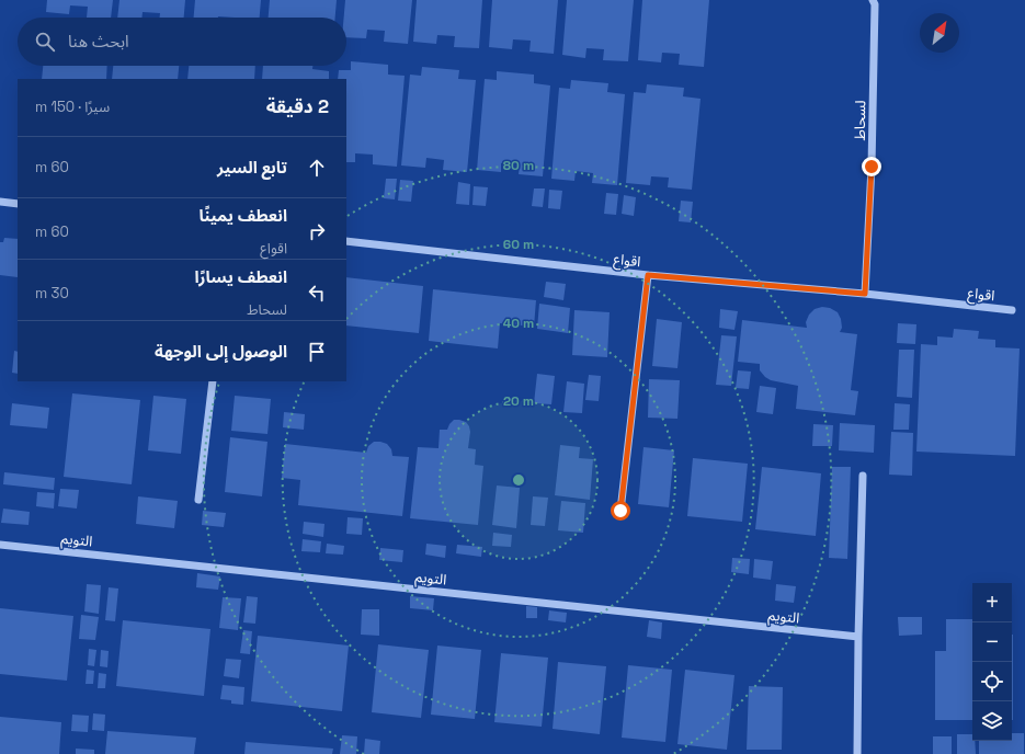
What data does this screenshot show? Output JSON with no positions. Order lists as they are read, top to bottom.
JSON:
{
  "streets": {
    "street": ["لسحاط", "اقواع", "التويم"]
  },
  "crossings": [
    ["لسحاط", "اقواع"]
  ],
  "north": "top right",
  "page": {
    "search": "ابحث هنا",
    "heading": ["2 دقيقة", "سيرًا · 150 m"],
    "list": [
      ["تابع السير", "60 m"],
      ["انعطف يمينًا", "اقواع", "60 m"],
      ["انعطف يسارًا", "لسحاط", "30 m"],
      "الوصول إلى الوجهة"
    ],
    "map_buttons": ["+", "−"]
  },
  "rings": [
    "80 m",
    "60 m",
    "40 m",
    "20 m"
  ]
}
